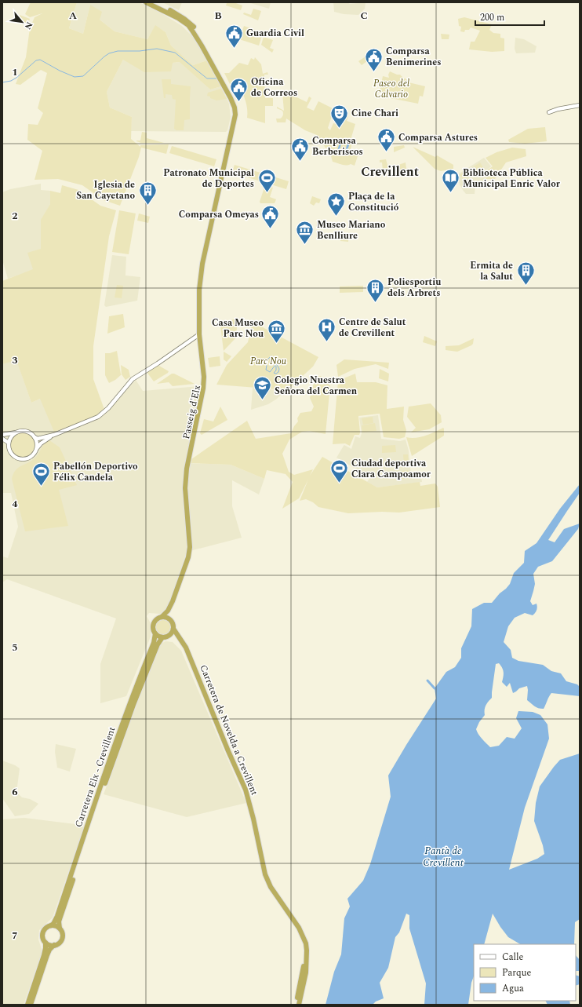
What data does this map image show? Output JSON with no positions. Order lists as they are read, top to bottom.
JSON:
{
  "streets": {
    "highway": ["Passeig d'Elx", "Carretera de Novelda a Crevillent", "Carretera Elx - Crevillent"]
  },
  "crossings": [
    ["Carretera de Novelda a Crevillent", "Carretera Elx - Crevillent"]
  ],
  "districts": ["Crevillent"],
  "water": ["Pantà de Crevillent"],
  "parks": ["Paseo del Calvario", "Parc Nou"],
  "places": {
    "public building": [
      "Guardia Civil",
      "Comparsa Benimerines",
      "Oficina de Correos",
      "Comparsa Astures",
      "Comparsa Berberiscos",
      "Comparsa Omeyas"
    ],
    "theatre": ["Cine Chari"],
    "sports": ["Patronato Municipal de Deportes", "Ciudad deportiva Clara Campoamor", "Pabellón Deportivo Félix Candela"],
    "library": ["Biblioteca Pública Municipal Enric Valor"],
    "building": ["Iglesia de San Cayetano", "Ermita de la Salut", "Poliesportiu dels Arbrets"],
    "place": ["Plaça de la Constitució"],
    "museum": ["Museo Mariano Benlliure", "Casa Museo Parc Nou"],
    "hospital": ["Centre de Salut de Crevillent"],
    "school or university": ["Colegio Nuestra Señora del Carmen"]
  },
  "legend": ["Calle", "Parque", "Agua"],
  "scale_bar": "200 m",
  "north": "bottom right",
  "grid": {
    "columns": ["A", "B", "C"],
    "rows": [
      "1",
      "2",
      "3",
      "4",
      "5",
      "6",
      "7"
    ]
  }
}
